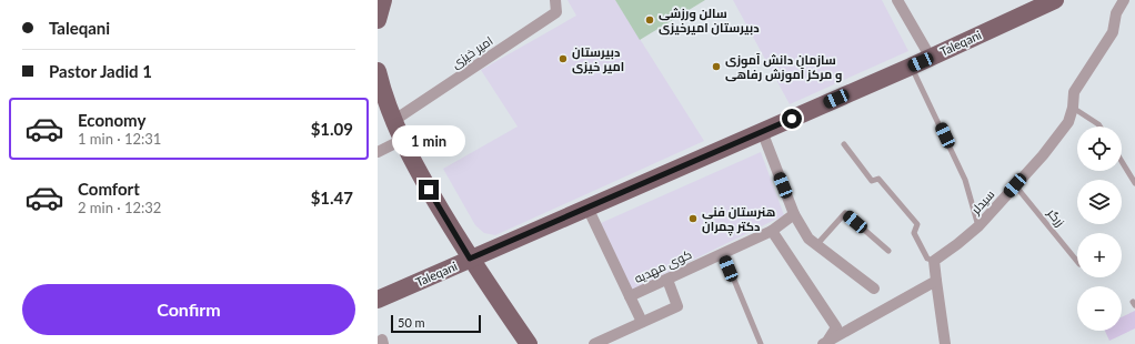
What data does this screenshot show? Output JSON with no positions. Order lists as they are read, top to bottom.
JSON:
{
  "streets": {
    "main road": ["Taleqani"],
    "street": ["امیر خیزی", "سیدلر", "کوی ‌‌‌مهدیه"],
    "lane": ["زرگر"]
  },
  "crossings": [
    ["Taleqani", "کوی ‌‌‌مهدیه"],
    ["سیدلر", "زرگر"]
  ],
  "places": [
    "سالن ورزشی دبیرستان امیرخیزی",
    "دبیرستان امیر خیزی",
    "سازمان دانش آموزی و مرکز آموزش رفاهی",
    "هنرستان فنی دکتر چمران"
  ],
  "scale_bar": "50 m",
  "page": {
    "banner": ["Taleqani", "Pastor Jadid 1"],
    "list": [
      {
        "name": "Economy",
        "note": "1 min · 12:31",
        "value": "$1.09"
      },
      {
        "name": "Comfort",
        "note": "2 min · 12:32",
        "value": "$1.47"
      }
    ],
    "bubble": "1 min",
    "map_buttons": ["+", "−"],
    "buttons": "Confirm",
    "scale": "50 m"
  }
}
